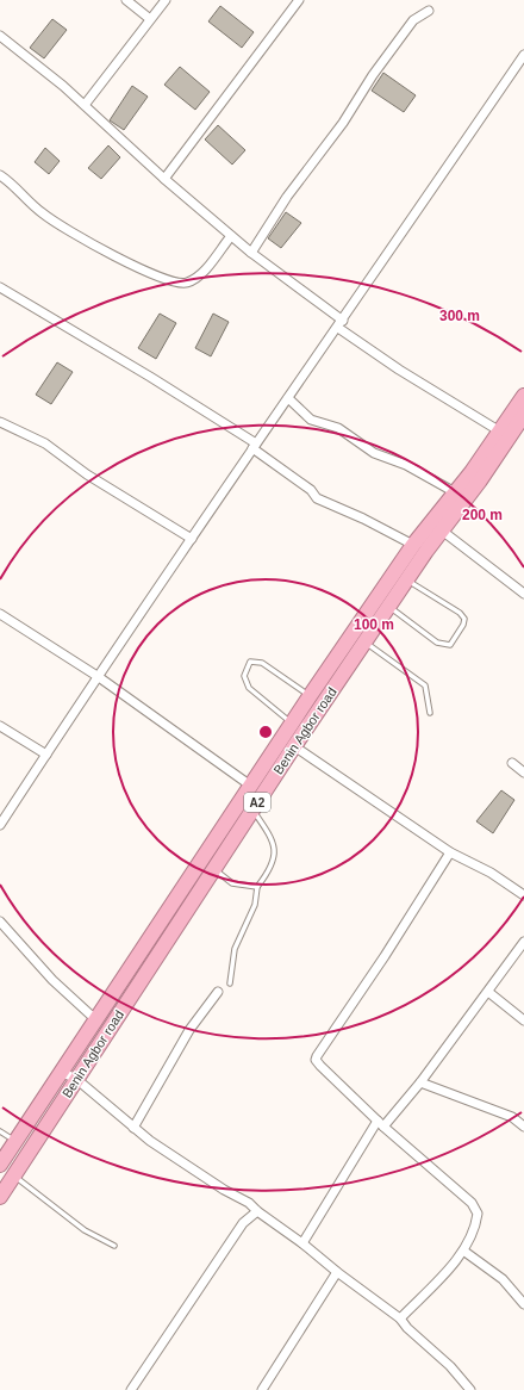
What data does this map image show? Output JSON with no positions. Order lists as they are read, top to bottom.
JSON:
{
  "streets": {
    "highway": ["Benin Agbor road", "A2"]
  },
  "rings": ["300 m", "200 m", "100 m"]
}
